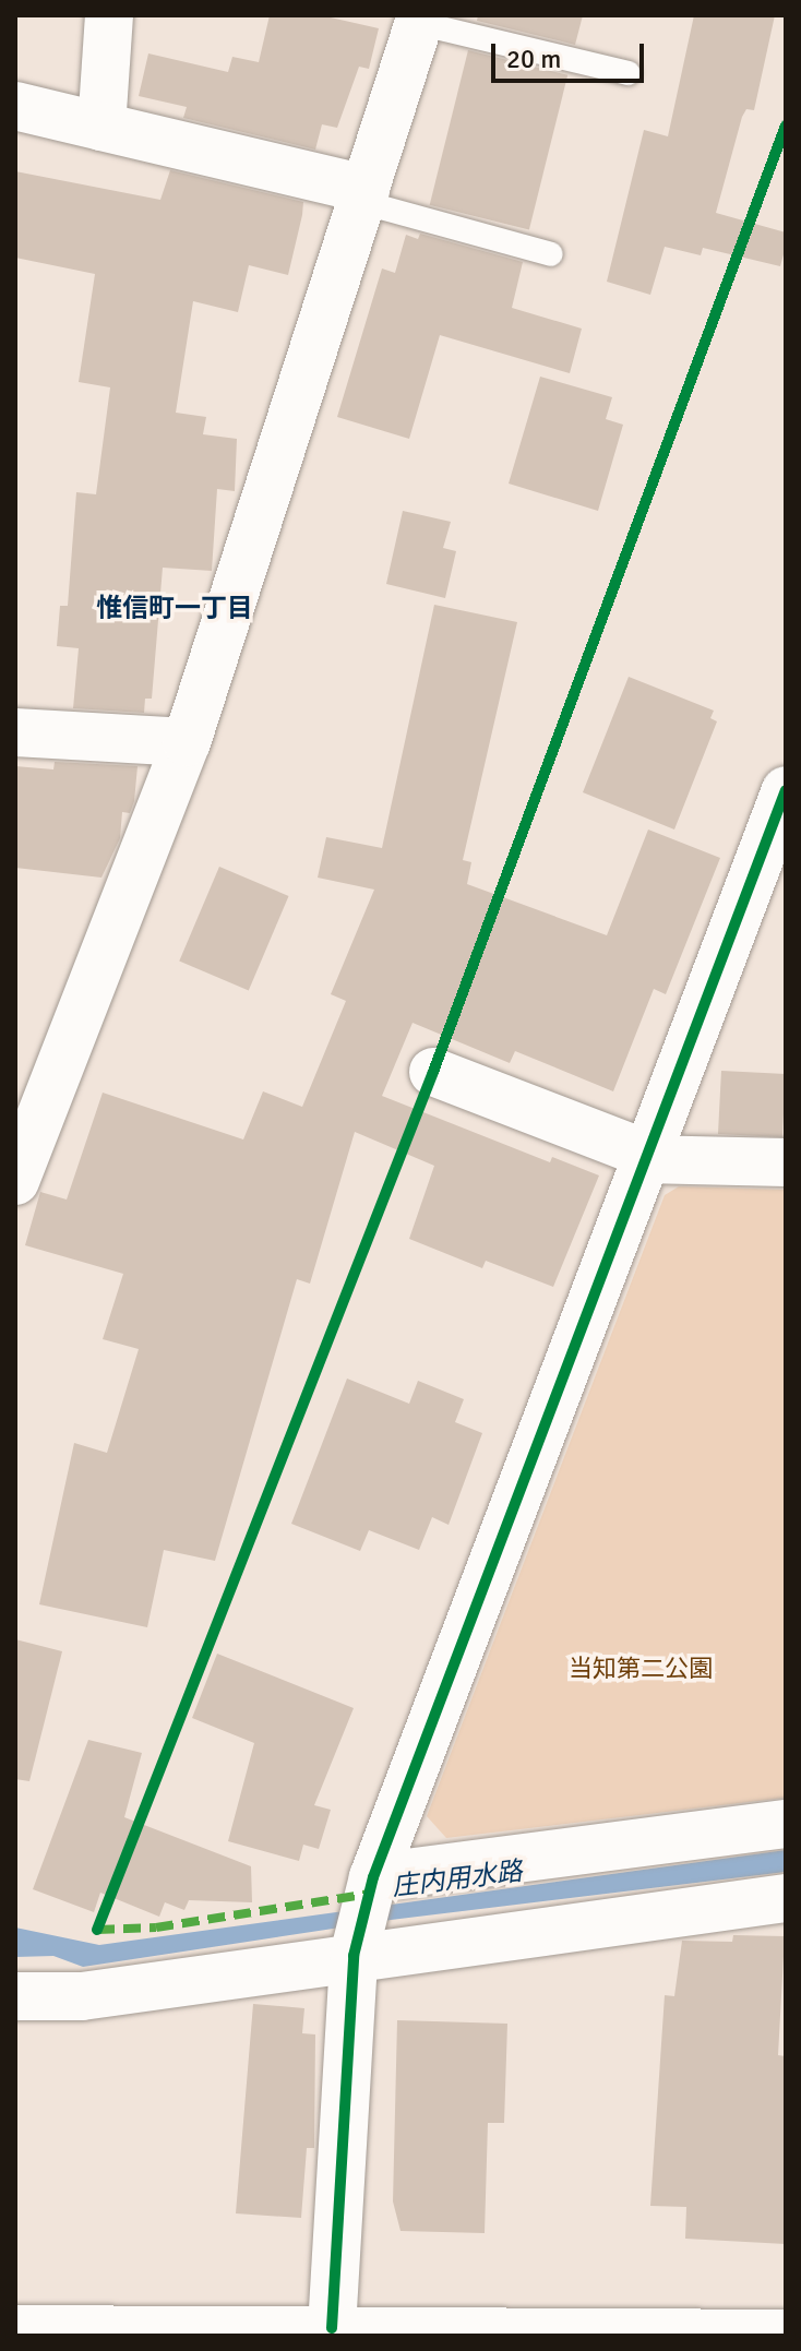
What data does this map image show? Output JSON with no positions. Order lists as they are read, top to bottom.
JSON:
{
  "districts": ["惟信町一丁目"],
  "water": ["庄内用水路"],
  "parks": ["当知第二公園"],
  "scale_bar": "20 m"
}
